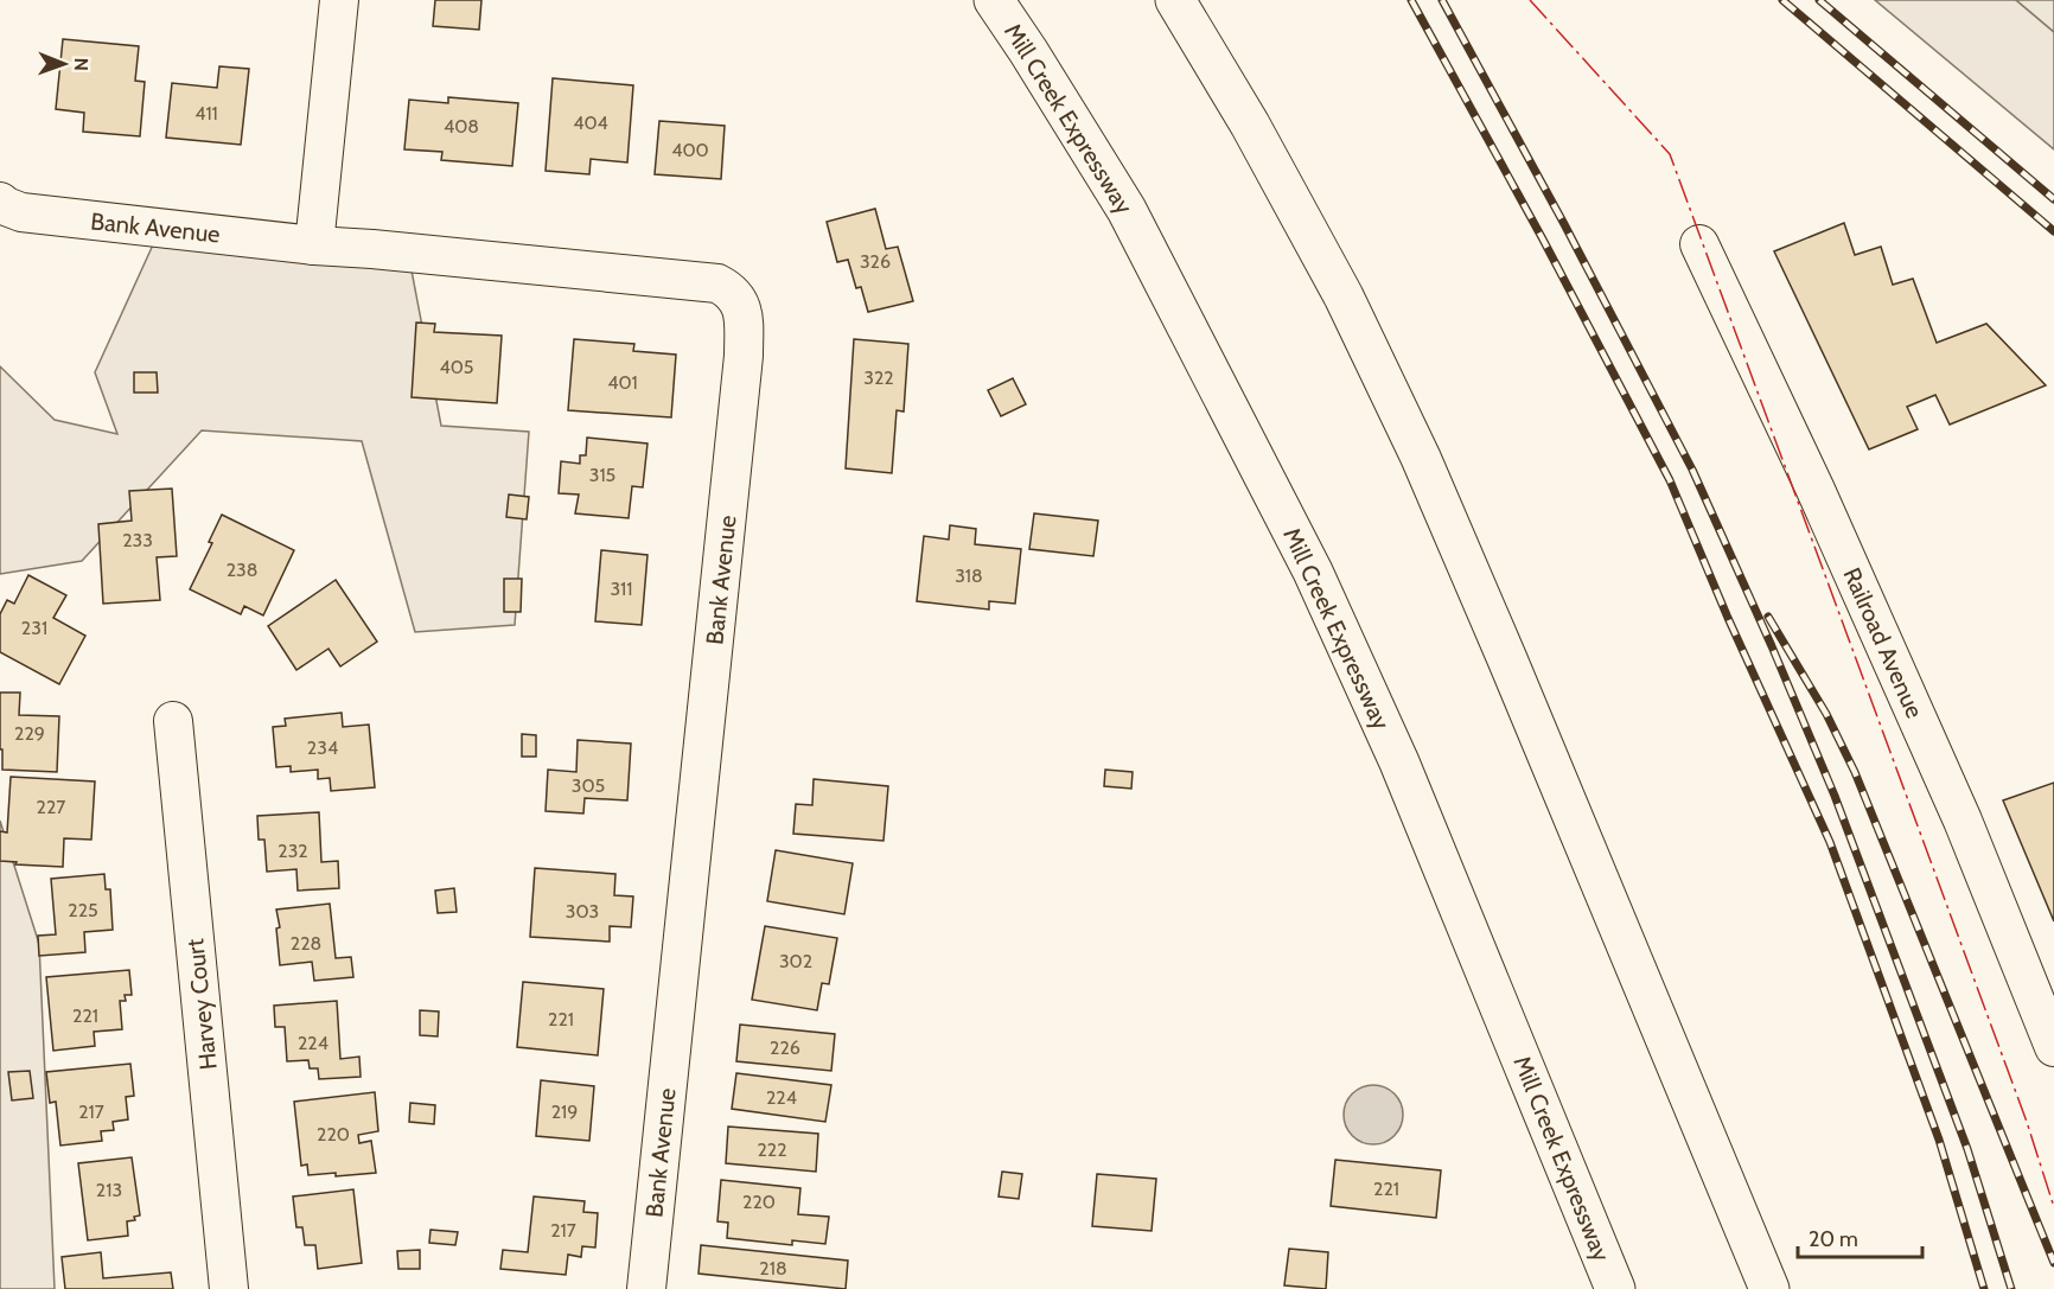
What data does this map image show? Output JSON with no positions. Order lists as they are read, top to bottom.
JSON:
{
  "streets": {
    "highway": ["Mill Creek Expressway"],
    "street": ["Bank Avenue", "Railroad Avenue", "Harvey Court"]
  },
  "house_numbers": [
    "411",
    "404",
    "408",
    "400",
    "326",
    "405",
    "322",
    "401",
    "315",
    "233",
    "238",
    "318",
    "311",
    "231",
    "229",
    "234",
    "305",
    "227",
    "232",
    "225",
    "303",
    "228",
    "302",
    "221",
    "221",
    "224",
    "226",
    "224",
    "217",
    "219",
    "220",
    "222",
    "221",
    "213",
    "220",
    "217",
    "218"
  ],
  "scale_bar": "20 m",
  "north": "right"
}
